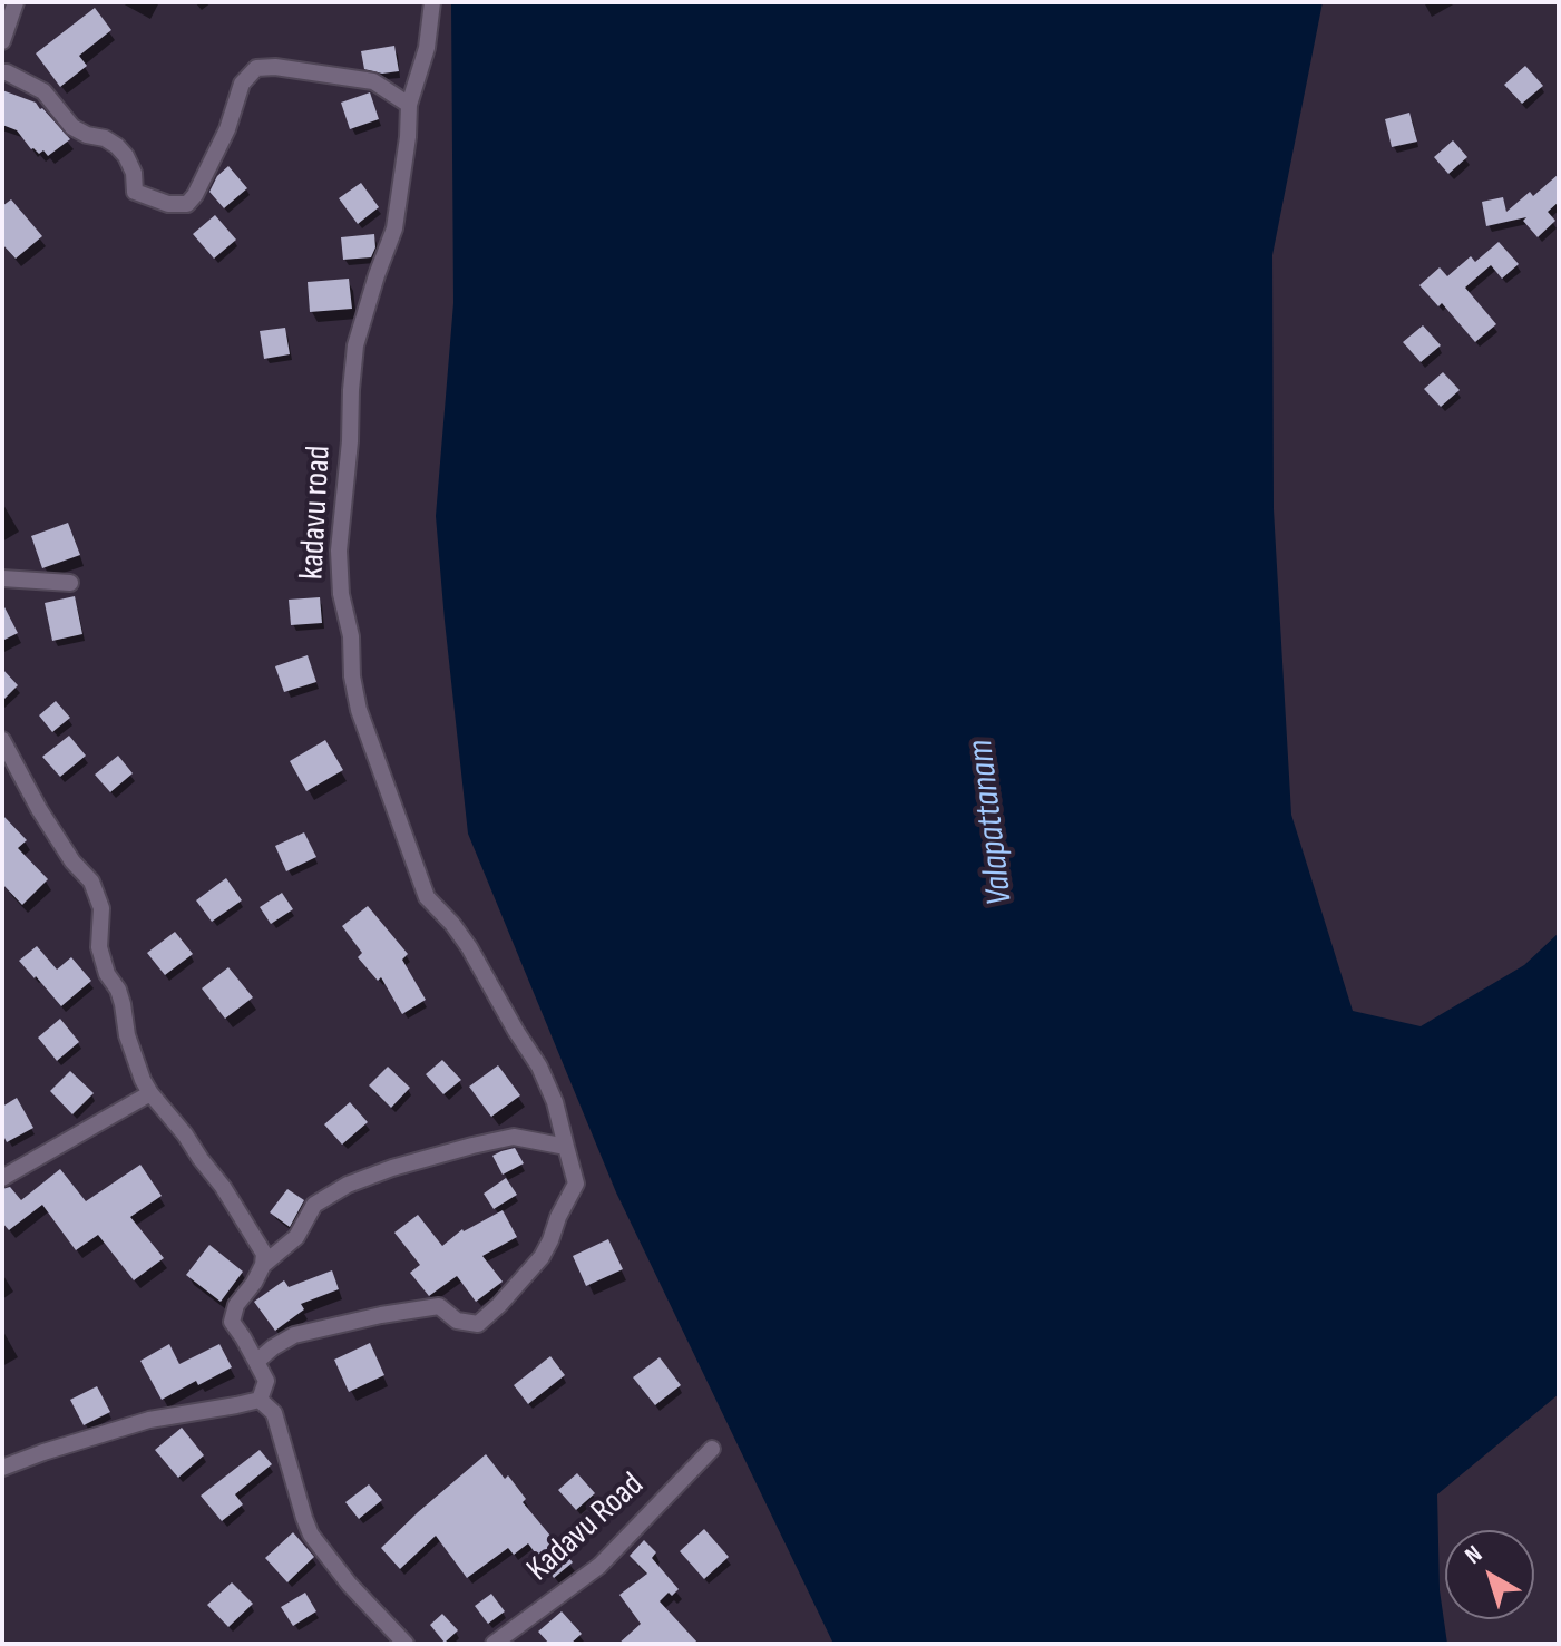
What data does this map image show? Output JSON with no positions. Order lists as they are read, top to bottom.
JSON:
{
  "streets": {
    "street": ["kadavu road", "Kadavu Road"]
  },
  "water": ["Valapattanam"],
  "north": "top left"
}
